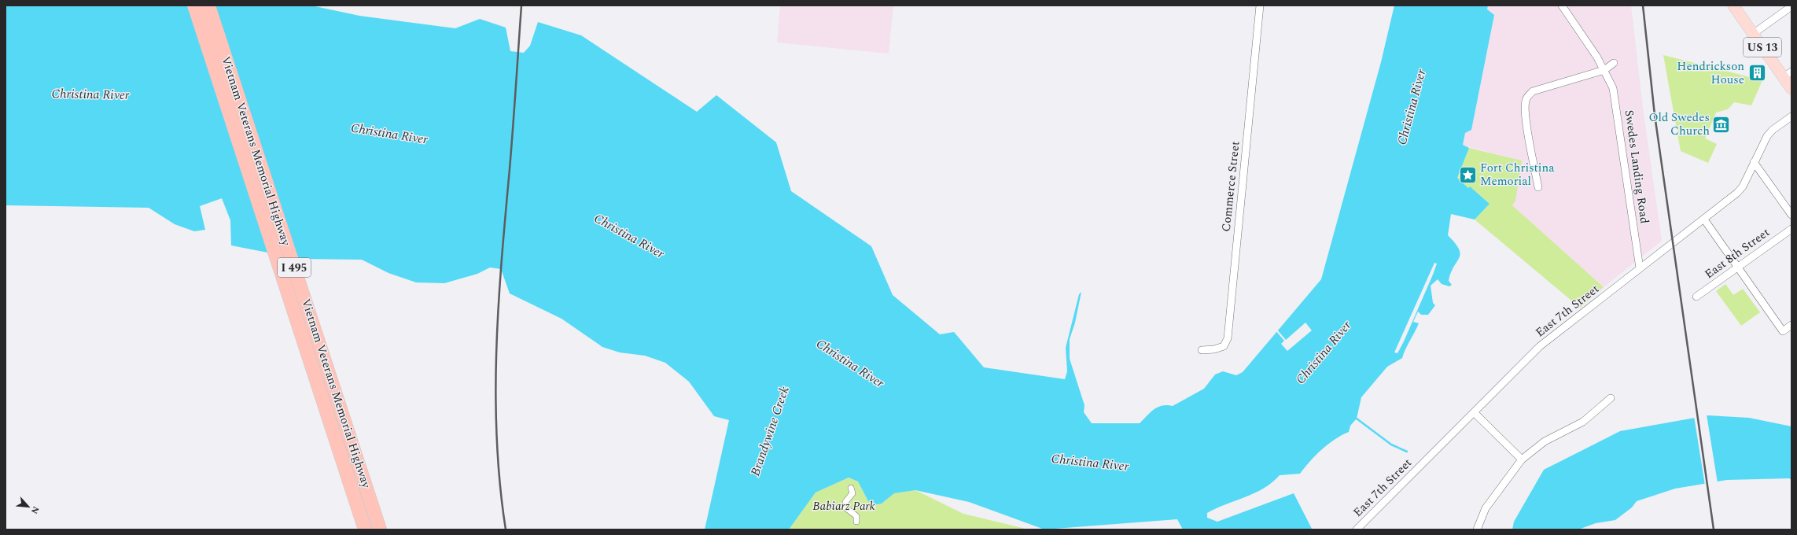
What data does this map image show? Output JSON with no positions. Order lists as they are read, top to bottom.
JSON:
{
  "streets": {
    "highway": ["Vietnam Veterans Memorial Highway", "I 495"],
    "main road": ["US 13"],
    "street": [
      "Swedes Landing Road",
      "Commerce Street",
      "East 8th Street",
      "East 7th Street"
    ]
  },
  "crossings": [
    ["Swedes Landing Road", "East 7th Street"]
  ],
  "water": ["Christina River", "Brandywine Creek"],
  "parks": ["Babiarz Park"],
  "places": {
    "building": ["Hendrickson House"],
    "museum": ["Old Swedes Church"],
    "place": ["Fort Christina Memorial"]
  },
  "north": "bottom right"
}
